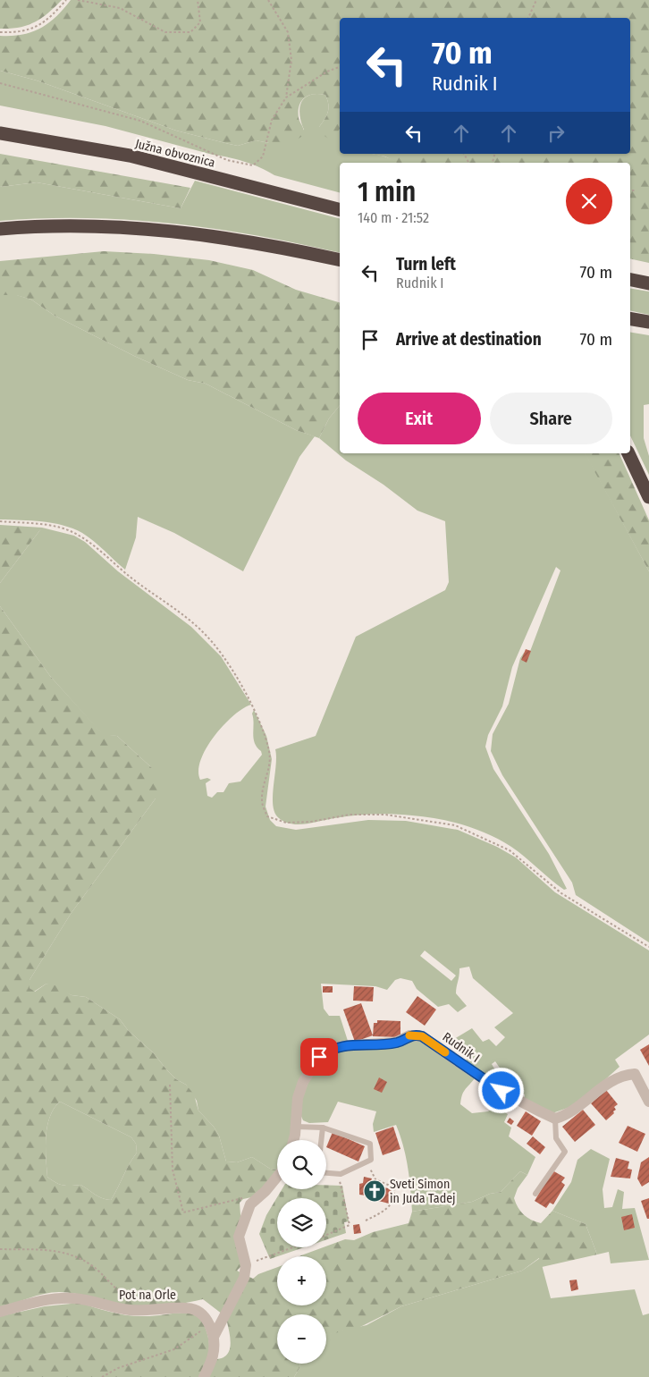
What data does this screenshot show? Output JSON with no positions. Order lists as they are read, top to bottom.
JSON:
{
  "streets": {
    "highway": ["Južna obvoznica"],
    "street": ["Rudnik I", "Pot na Orle"]
  },
  "places": {
    "church": ["Sveti Simon in Juda Tadej"]
  },
  "page": {
    "turn": ["70 m", "Rudnik I"],
    "heading": ["1 min", "140 m · 21:52"],
    "list": [
      {
        "name": "Turn left",
        "note": "Rudnik I",
        "value": "70 m"
      },
      {
        "name": "Arrive at destination",
        "value": "70 m"
      }
    ],
    "buttons": ["Exit", "Share"],
    "map_buttons": ["+", "−"]
  }
}
